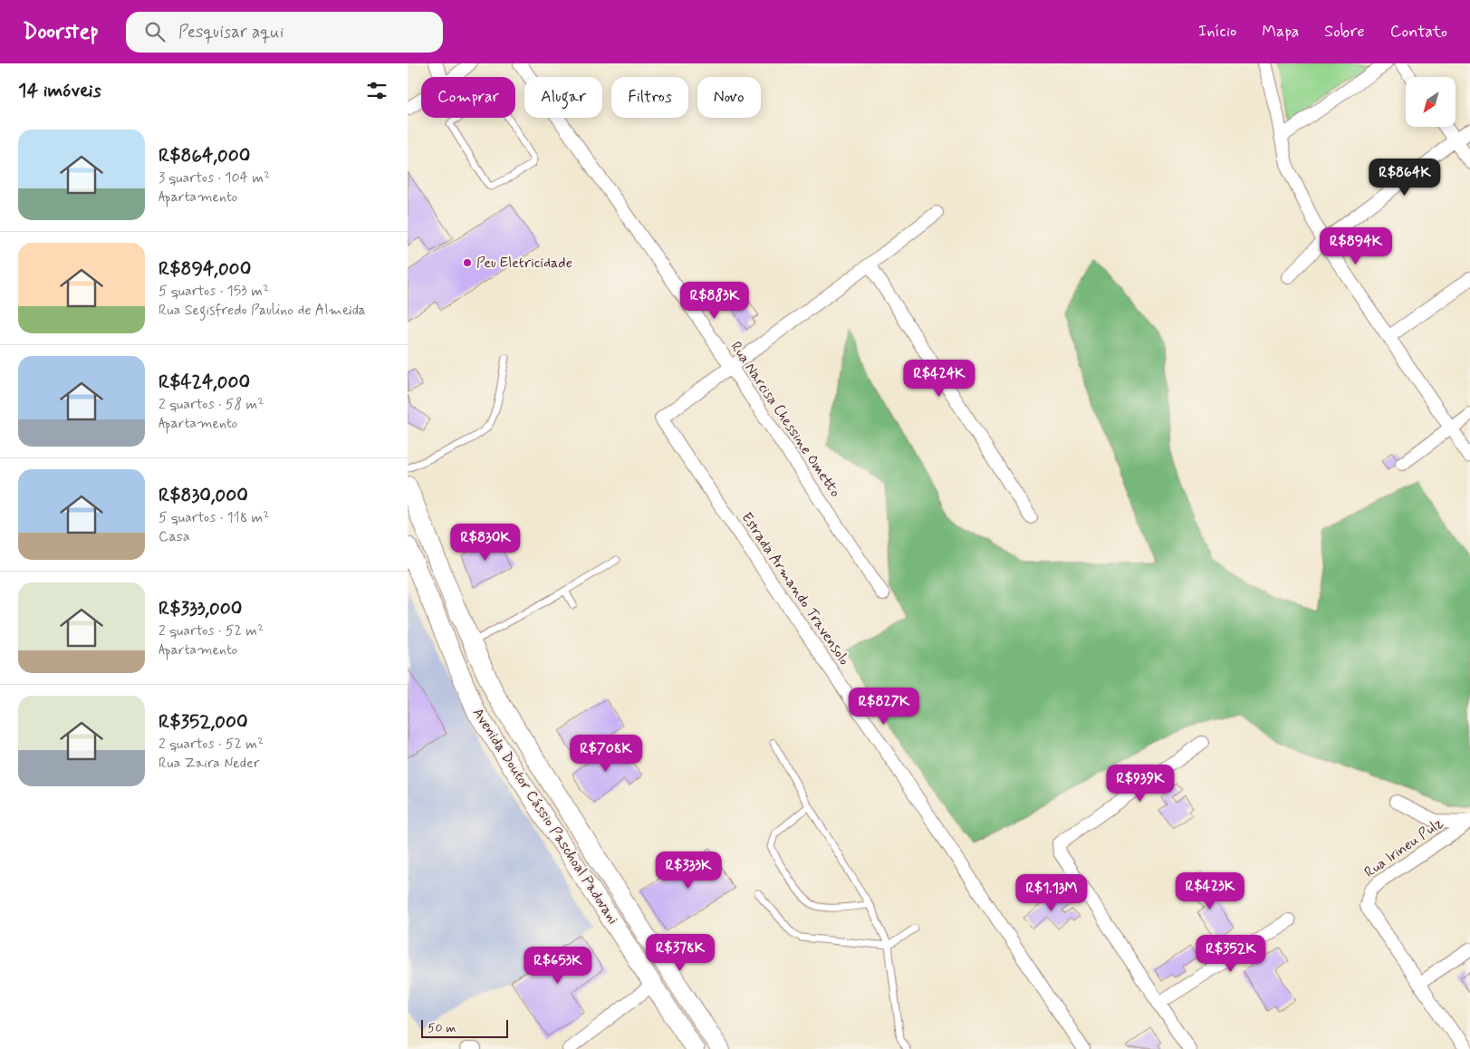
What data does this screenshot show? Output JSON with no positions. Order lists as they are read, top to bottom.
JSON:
{
  "streets": {
    "main road": ["Avenida Doutor Cássio Paschoal Padovani"],
    "street": ["Rua Narcisa Chessine Ometto", "Estrada Armando Travensolo", "Rua Irineu Pulz"]
  },
  "crossings": [
    ["Rua Narcisa Chessine Ometto", "Estrada Armando Travensolo"]
  ],
  "places": ["Peu Eletricidade"],
  "scale_bar": "50 m",
  "north": "bottom left",
  "page": {
    "header": "Doorstep",
    "search": "Pesquisar aqui",
    "nav": [
      "Início",
      "Mapa",
      "Sobre",
      "Contato"
    ],
    "heading": "14 imóveis",
    "chip": [
      "Comprar",
      "Alugar",
      "Filtros",
      "Novo"
    ],
    "list": [
      {
        "name": "R$864,000",
        "note": "3 quartos · 104 m² · Apartamento"
      },
      {
        "name": "R$894,000",
        "note": "5 quartos · 153 m² · Rua Segisfredo Paulino de Almeida"
      },
      {
        "name": "R$424,000",
        "note": "2 quartos · 58 m² · Apartamento"
      },
      {
        "name": "R$830,000",
        "note": "5 quartos · 118 m² · Casa"
      },
      {
        "name": "R$333,000",
        "note": "2 quartos · 52 m² · Apartamento"
      },
      {
        "name": "R$352,000",
        "note": "2 quartos · 52 m² · Rua Zaira Neder"
      }
    ],
    "price": [
      "R$864K",
      "R$894K",
      "R$883K",
      "R$424K",
      "R$830K",
      "R$827K",
      "R$708K",
      "R$939K",
      "R$333K",
      "R$423K",
      "R$1.13M",
      "R$378K",
      "R$352K",
      "R$653K"
    ],
    "scale": "50 m"
  }
}
